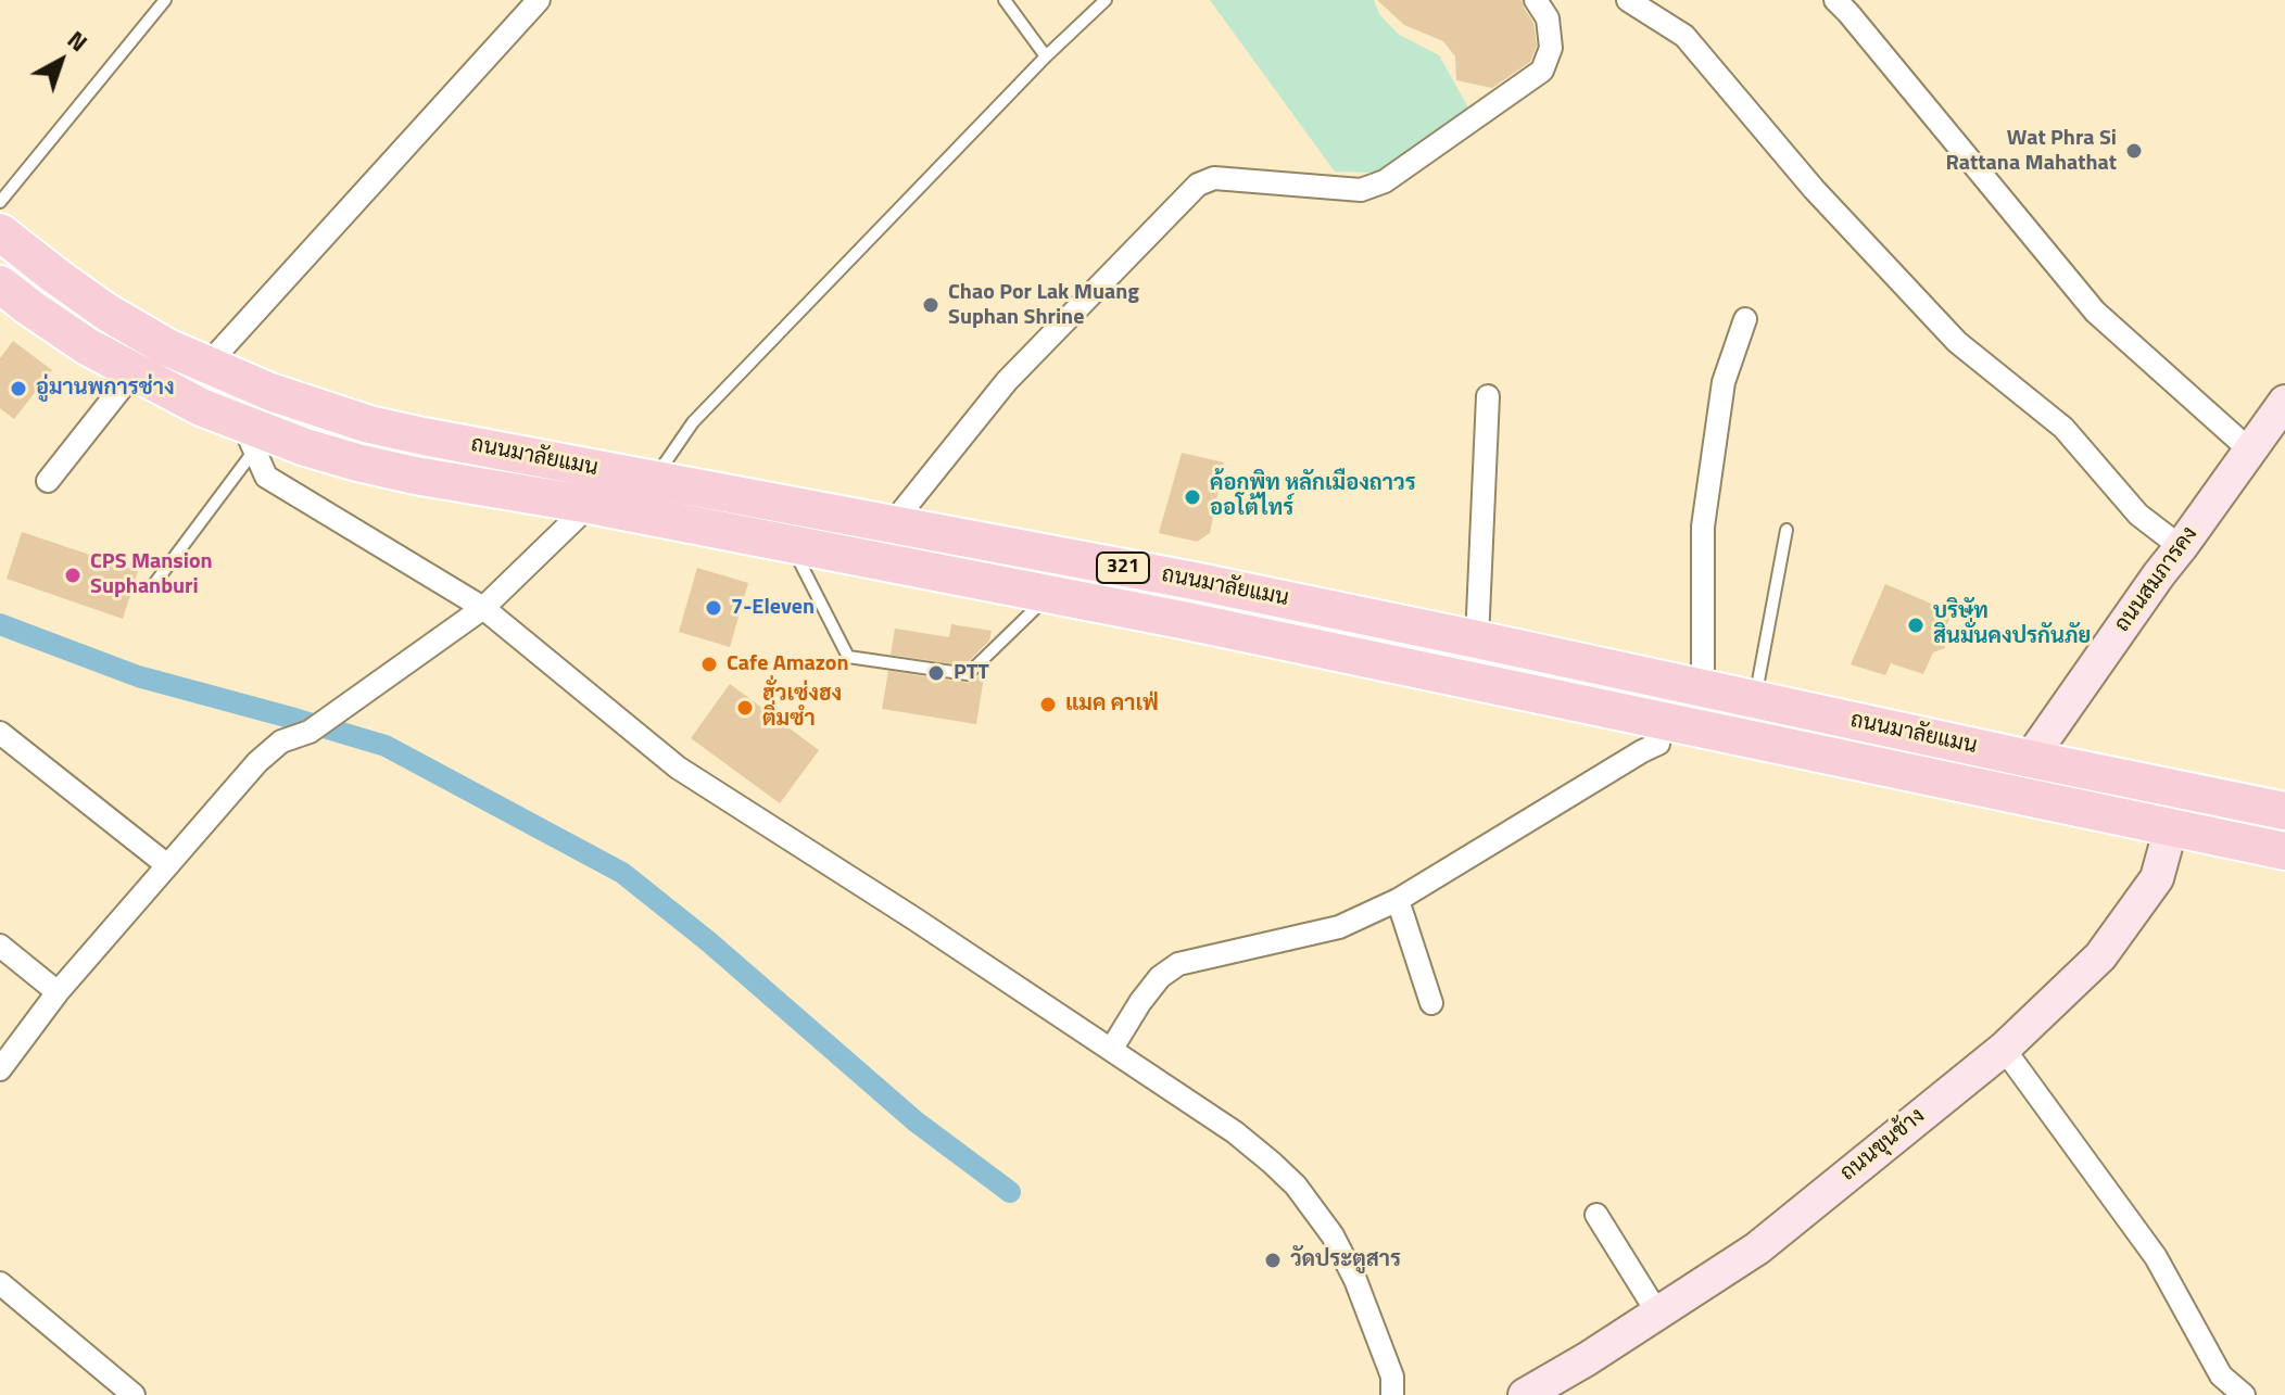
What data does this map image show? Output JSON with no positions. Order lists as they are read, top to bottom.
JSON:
{
  "streets": {
    "main road": [
      "ถนนมาลัยแมน",
      "321",
      "ถนนสมภารคง",
      "ถนนขุนช้าง"
    ]
  },
  "crossings": [
    ["ถนนมาลัยแมน", "ถนนสมภารคง"],
    ["ถนนมาลัยแมน", "ถนนขุนช้าง"]
  ],
  "places": [
    "Wat Phra Si Rattana Mahathat",
    "Chao Por Lak Muang Suphan Shrine",
    "อู่มานพการช่าง",
    "ค้อกพิท หลักเมืองถาวร ออโต้ไทร์",
    "CPS Mansion Suphanburi",
    "7-Eleven",
    "บริษัท สินมั่นคงปรกันภัย",
    "Cafe Amazon",
    "PTT",
    "แมค คาเฟ่",
    "ฮั่วเซ่งฮง ติ่มซำ",
    "วัดประตูสาร"
  ],
  "north": "top right"
}
